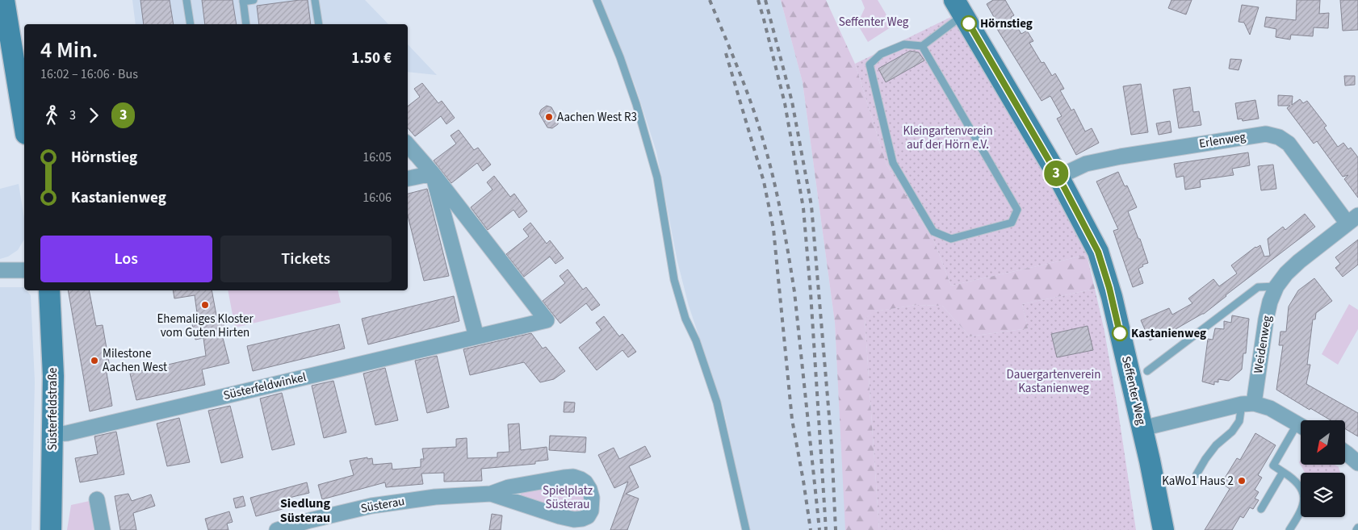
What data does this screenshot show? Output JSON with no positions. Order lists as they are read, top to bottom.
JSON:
{
  "streets": {
    "street": [
      "Erlenweg",
      "Weidenweg",
      "Süsterfeldwinkel",
      "Seffenter Weg",
      "Süsterfeldstraße",
      "Süsterau"
    ]
  },
  "crossings": [
    ["Erlenweg", "Weidenweg"],
    ["Erlenweg", "Seffenter Weg"],
    ["Süsterfeldwinkel", "Süsterfeldstraße"]
  ],
  "districts": ["Siedlung Süsterau"],
  "parks": [
    "Seffenter Weg",
    "Kleingartenverein auf der Hörn e.V.",
    "Dauergartenverein Kastanienweg",
    "Spielplatz Süsterau"
  ],
  "places": [
    "Hörnstieg",
    "Aachen West R3",
    "Ehemaliges Kloster vom Guten Hirten",
    "Kastanienweg",
    "Milestone Aachen West",
    "KaWo1 Haus 2"
  ],
  "lines": ["bus line 3"],
  "north": "bottom left",
  "page": {
    "on_map": "3",
    "heading": ["4 Min.", "16:02 – 16:06 · Bus", "1.50 €"],
    "legs": ["3", "3"],
    "list": [
      {
        "name": "Hörnstieg",
        "value": "16:05"
      },
      {
        "name": "Kastanienweg",
        "value": "16:06"
      }
    ],
    "buttons": ["Los", "Tickets"]
  }
}
